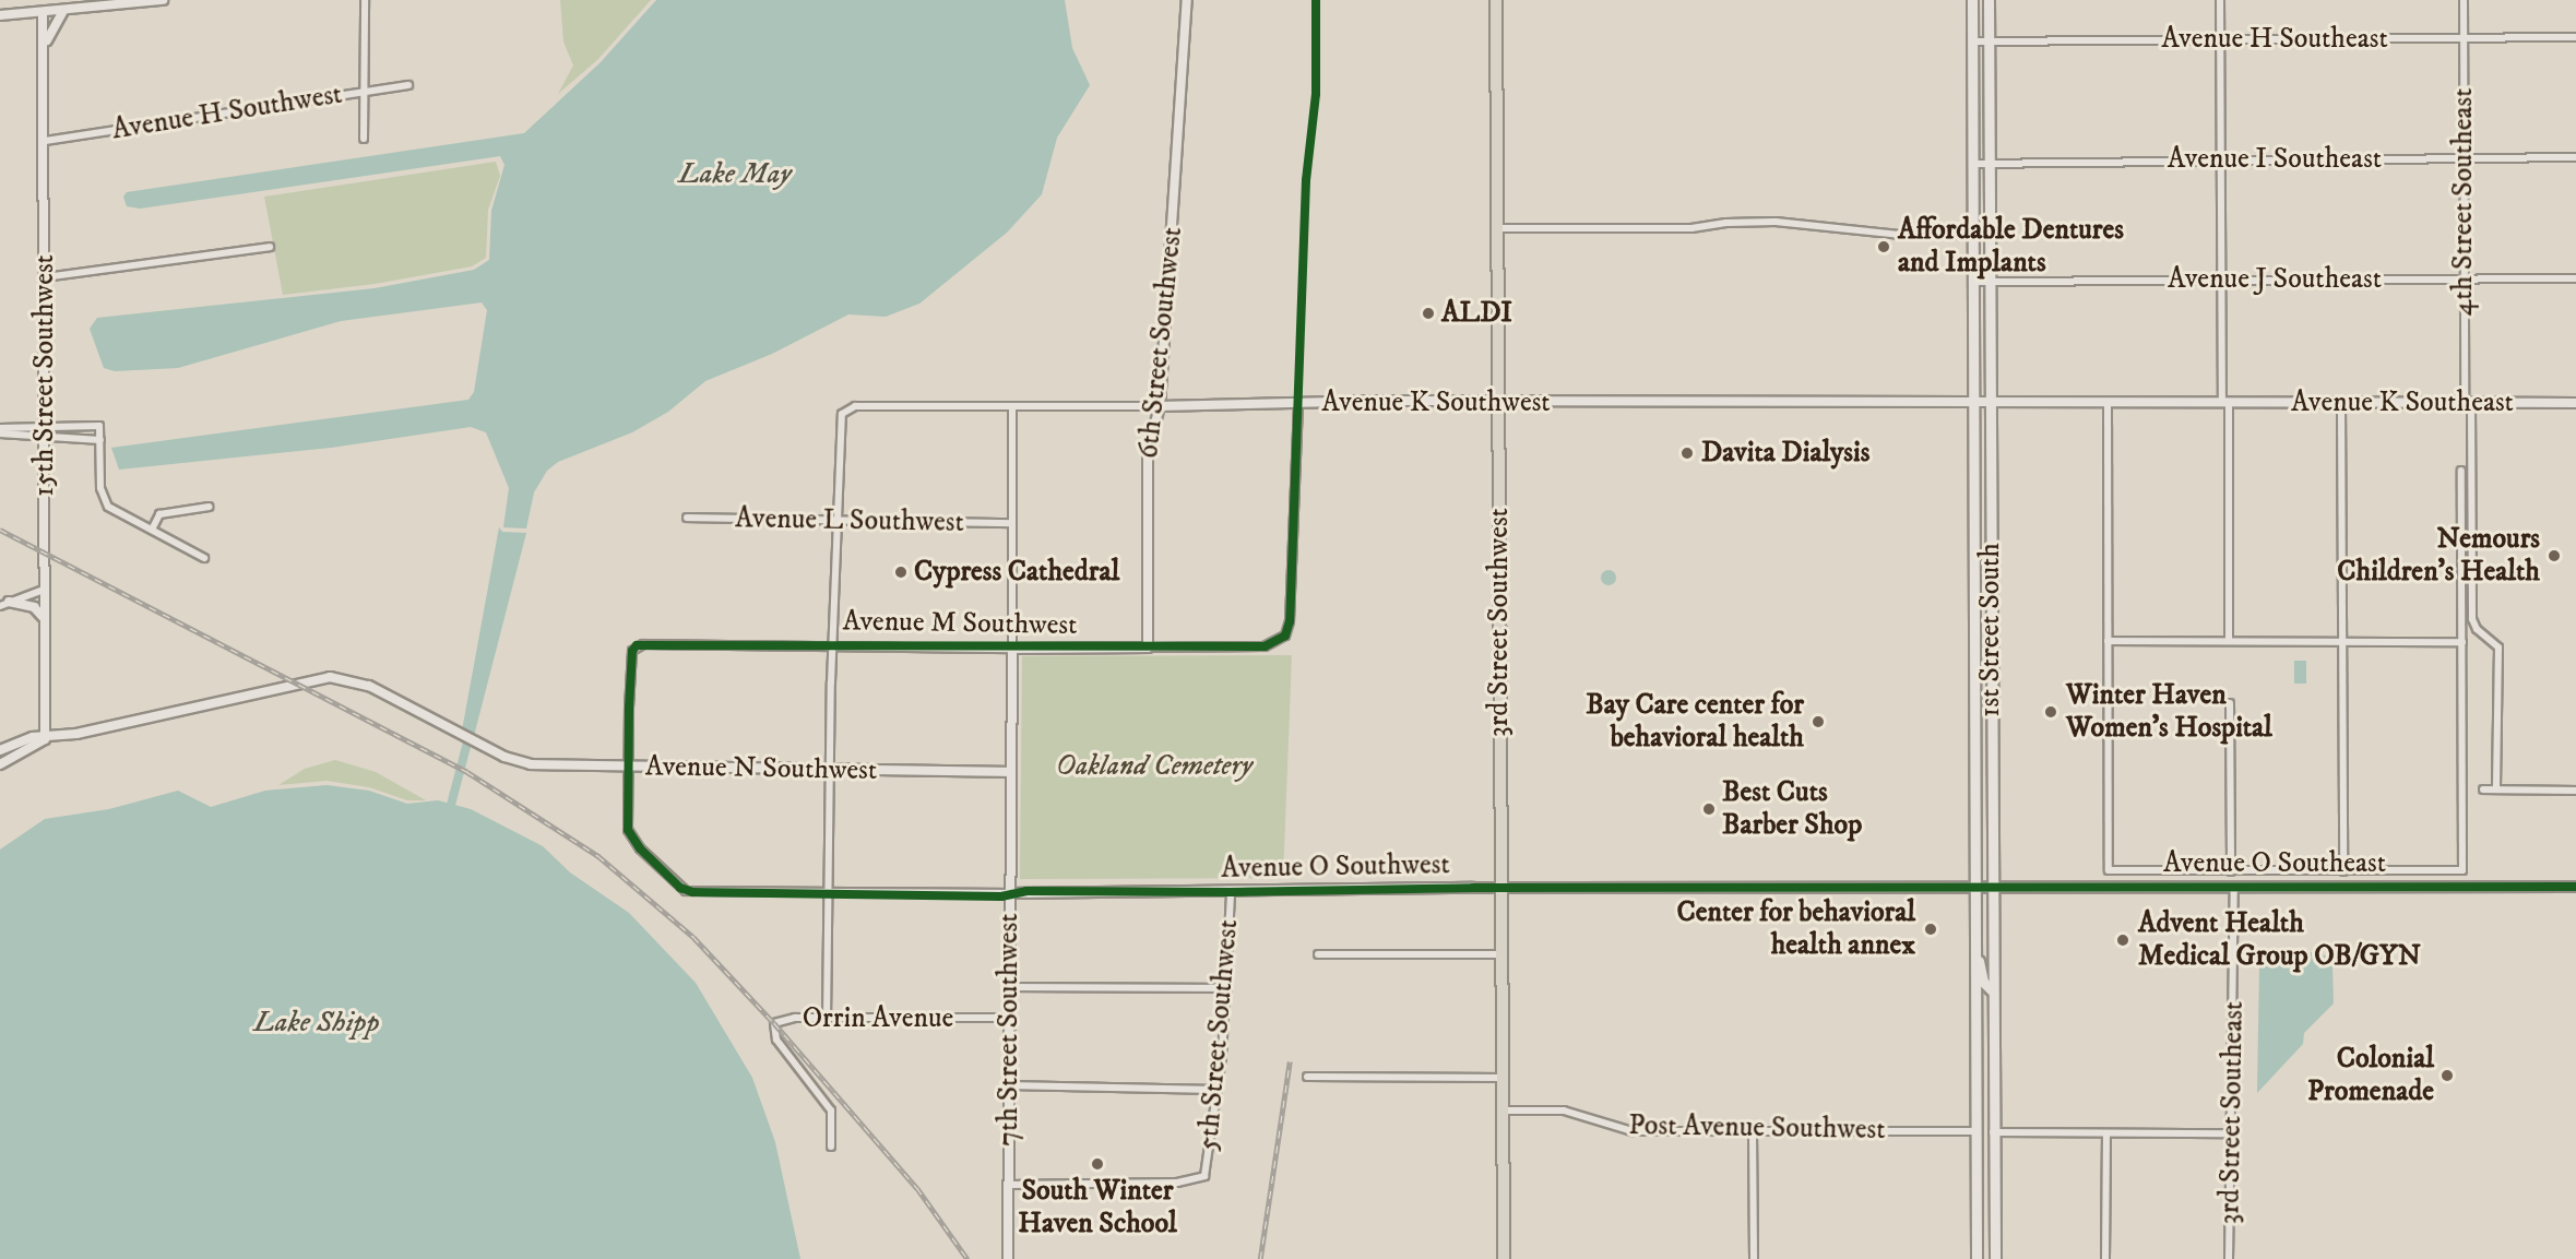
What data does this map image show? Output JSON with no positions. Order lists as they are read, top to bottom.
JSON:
{
  "streets": {
    "highway": ["3rd Street Southwest"],
    "main road": ["1st Street South"],
    "street": [
      "Avenue H Southeast",
      "Avenue H Southwest",
      "Avenue I Southeast",
      "4th Street Southeast",
      "Avenue J Southeast",
      "6th Street Southwest",
      "15th Street Southwest",
      "Avenue K Southwest",
      "Avenue K Southeast",
      "Avenue L Southwest",
      "Avenue M Southwest",
      "Avenue N Southwest",
      "Avenue O Southeast",
      "Avenue O Southwest",
      "Orrin Avenue",
      "7th Street Southwest",
      "5th Street Southwest",
      "3rd Street Southeast",
      "Post Avenue Southwest"
    ]
  },
  "crossings": [
    ["Avenue H Southeast", "4th Street Southeast"],
    ["Avenue H Southeast", "1st Street South"],
    ["Avenue H Southwest", "15th Street Southwest"],
    ["Avenue I Southeast", "4th Street Southeast"],
    ["Avenue I Southeast", "1st Street South"],
    ["4th Street Southeast", "Avenue J Southeast"],
    ["4th Street Southeast", "Avenue K Southeast"],
    ["Avenue J Southeast", "1st Street South"],
    ["6th Street Southwest", "Avenue K Southwest"],
    ["6th Street Southwest", "Avenue M Southwest"],
    ["15th Street Southwest", "Avenue N Southwest"],
    ["Avenue K Southwest", "Avenue K Southeast"],
    ["Avenue K Southwest", "Avenue L Southwest"],
    ["Avenue K Southwest", "3rd Street Southwest"],
    ["Avenue K Southwest", "Avenue M Southwest"],
    ["Avenue K Southwest", "1st Street South"],
    ["Avenue K Southwest", "7th Street Southwest"],
    ["Avenue K Southeast", "1st Street South"],
    ["Avenue L Southwest", "7th Street Southwest"],
    ["3rd Street Southwest", "Avenue O Southwest"],
    ["3rd Street Southwest", "Post Avenue Southwest"],
    ["Avenue M Southwest", "Avenue N Southwest"],
    ["Avenue M Southwest", "Avenue O Southwest"],
    ["Avenue M Southwest", "7th Street Southwest"],
    ["1st Street South", "Avenue O Southeast"],
    ["1st Street South", "Avenue O Southwest"],
    ["1st Street South", "Post Avenue Southwest"],
    ["Avenue N Southwest", "Avenue O Southwest"],
    ["Avenue N Southwest", "7th Street Southwest"],
    ["Avenue O Southeast", "Avenue O Southwest"],
    ["Avenue O Southeast", "3rd Street Southeast"],
    ["Avenue O Southwest", "7th Street Southwest"],
    ["Avenue O Southwest", "5th Street Southwest"],
    ["Orrin Avenue", "7th Street Southwest"],
    ["7th Street Southwest", "5th Street Southwest"]
  ],
  "water": ["Lake May", "Lake Shipp"],
  "parks": ["Oakland Cemetery"],
  "places": [
    "Affordable Dentures and Implants",
    "ALDI",
    "Davita Dialysis",
    "Nemours Children's Health",
    "Cypress Cathedral",
    "Winter Haven Women's Hospital",
    "Bay Care center for behavioral health",
    "Best Cuts Barber Shop",
    "Center for behavioral health annex",
    "Advent Health Medical Group OB/GYN",
    "Colonial Promenade",
    "South Winter Haven School"
  ]
}
